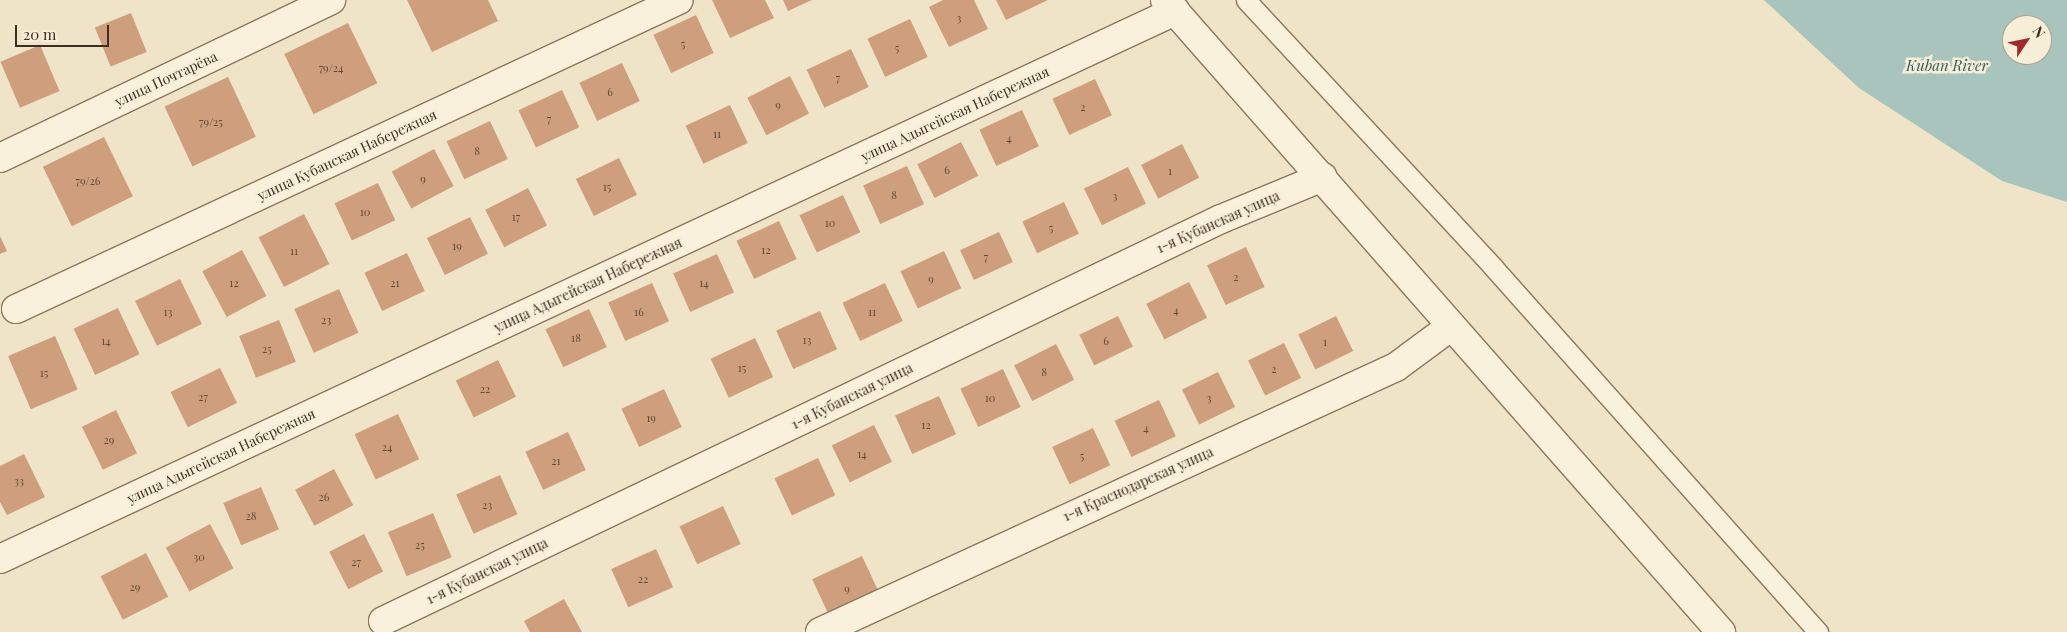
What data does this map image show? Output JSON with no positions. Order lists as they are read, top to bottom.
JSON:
{
  "streets": {
    "street": [
      "улица Почтарёва",
      "улица Адыгейская Набережная",
      "улица Кубанская Набережная",
      "1-я Кубанская улица",
      "1-я Краснодарская улица"
    ]
  },
  "water": ["Kuban River"],
  "house_numbers": [
    "3",
    "5",
    "5",
    "79/24",
    "7",
    "6",
    "9",
    "2",
    "7",
    "79/25",
    "11",
    "4",
    "8",
    "6",
    "1",
    "9",
    "79/26",
    "15",
    "8",
    "3",
    "10",
    "17",
    "10",
    "5",
    "19",
    "12",
    "11",
    "7",
    "2",
    "9",
    "12",
    "21",
    "14",
    "4",
    "13",
    "16",
    "11",
    "23",
    "18",
    "13",
    "14",
    "6",
    "1",
    "25",
    "15",
    "2",
    "8",
    "15",
    "22",
    "27",
    "10",
    "3",
    "19",
    "12",
    "4",
    "29",
    "24",
    "14",
    "5",
    "21",
    "33",
    "26",
    "23",
    "28",
    "25",
    "30",
    "27",
    "22",
    "29",
    "9"
  ],
  "scale_bar": "20 m",
  "north": "top right"
}
